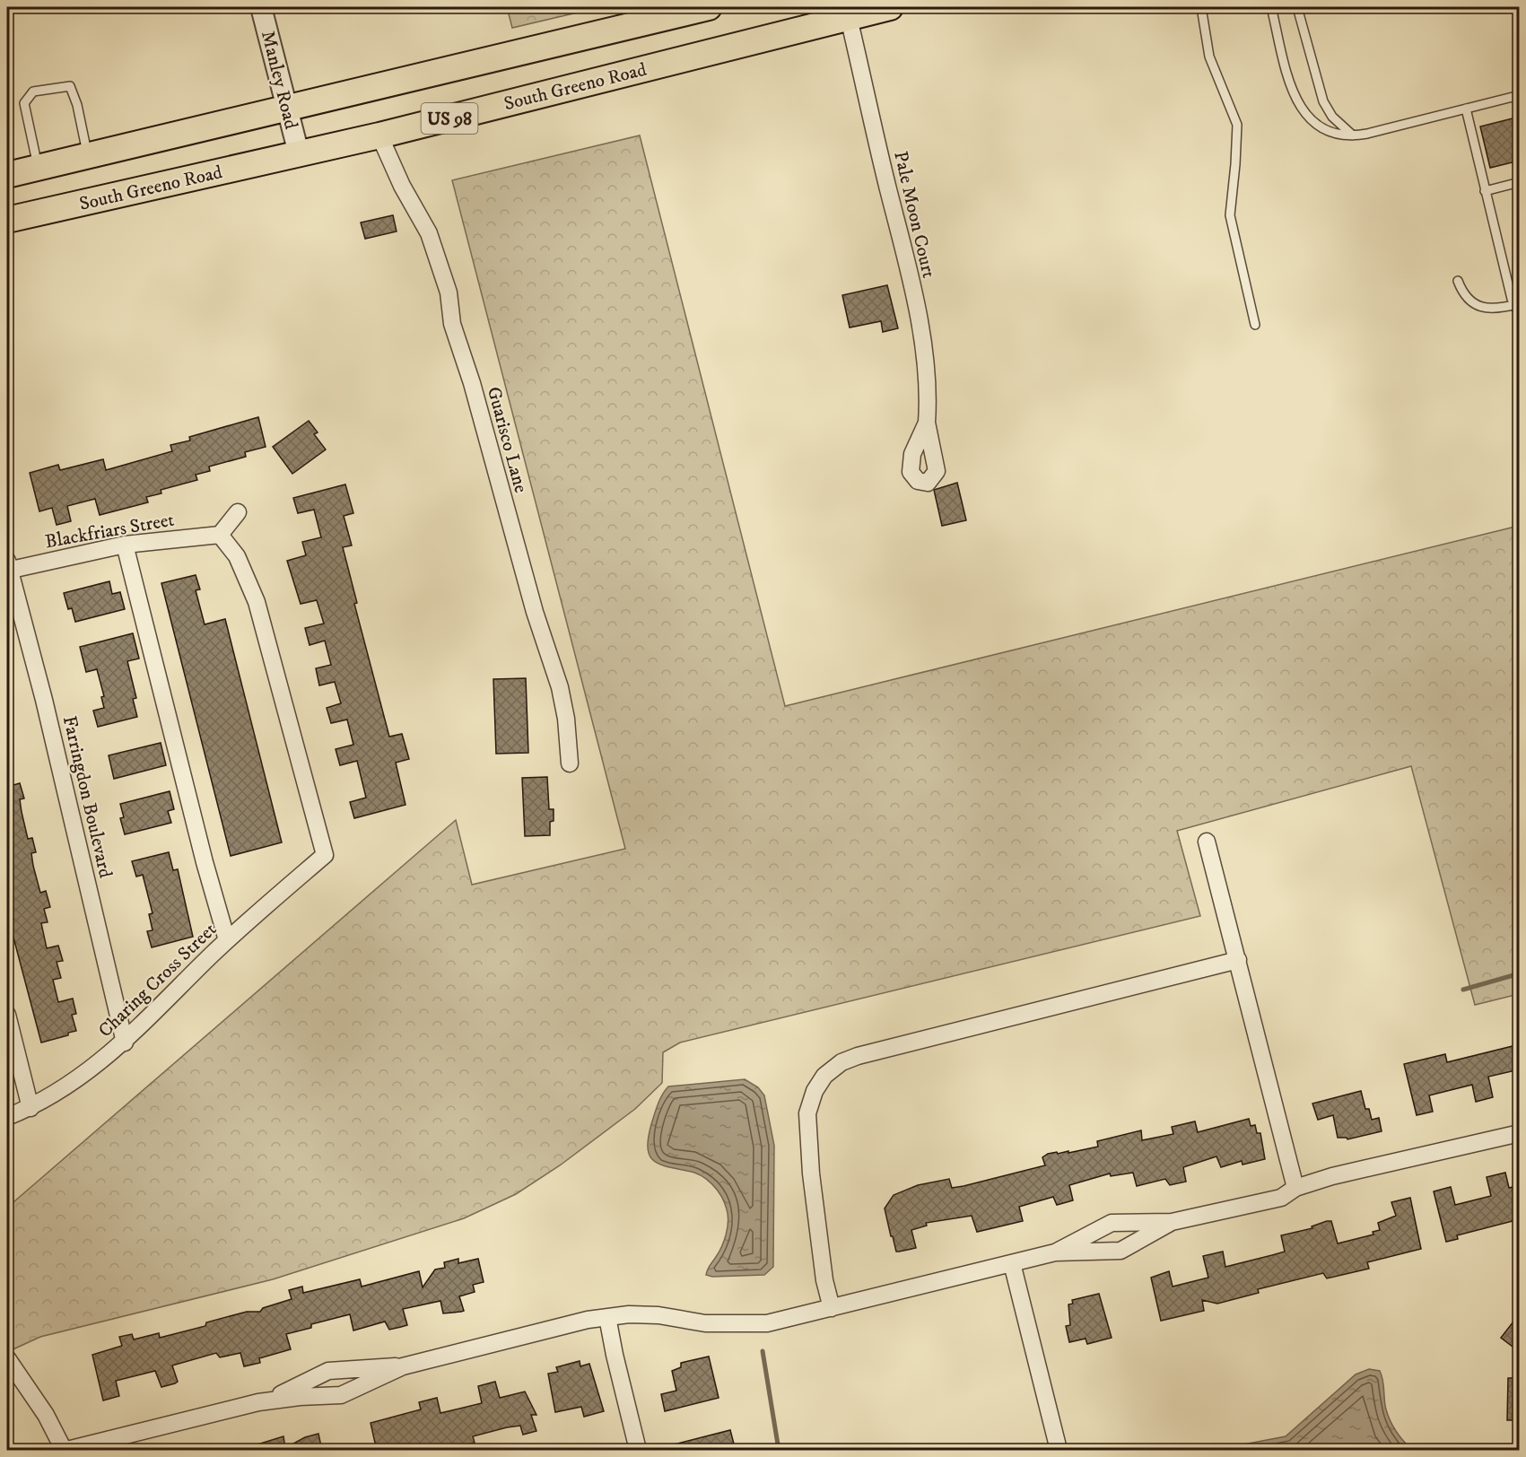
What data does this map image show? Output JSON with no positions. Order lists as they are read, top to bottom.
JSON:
{
  "streets": {
    "main road": ["South Greeno Road", "US 98"],
    "street": [
      "Manley Road",
      "Pale Moon Court",
      "Guarisco Lane",
      "Blackfriars Street",
      "Farringdon Boulevard",
      "Charing Cross Street"
    ]
  },
  "crossings": [
    ["Manley Road", "South Greeno Road"],
    ["Manley Road", "US 98"],
    ["South Greeno Road", "Pale Moon Court"],
    ["South Greeno Road", "Guarisco Lane"],
    ["Blackfriars Street", "Farringdon Boulevard"],
    ["Blackfriars Street", "Charing Cross Street"],
    ["Farringdon Boulevard", "Charing Cross Street"]
  ]
}
